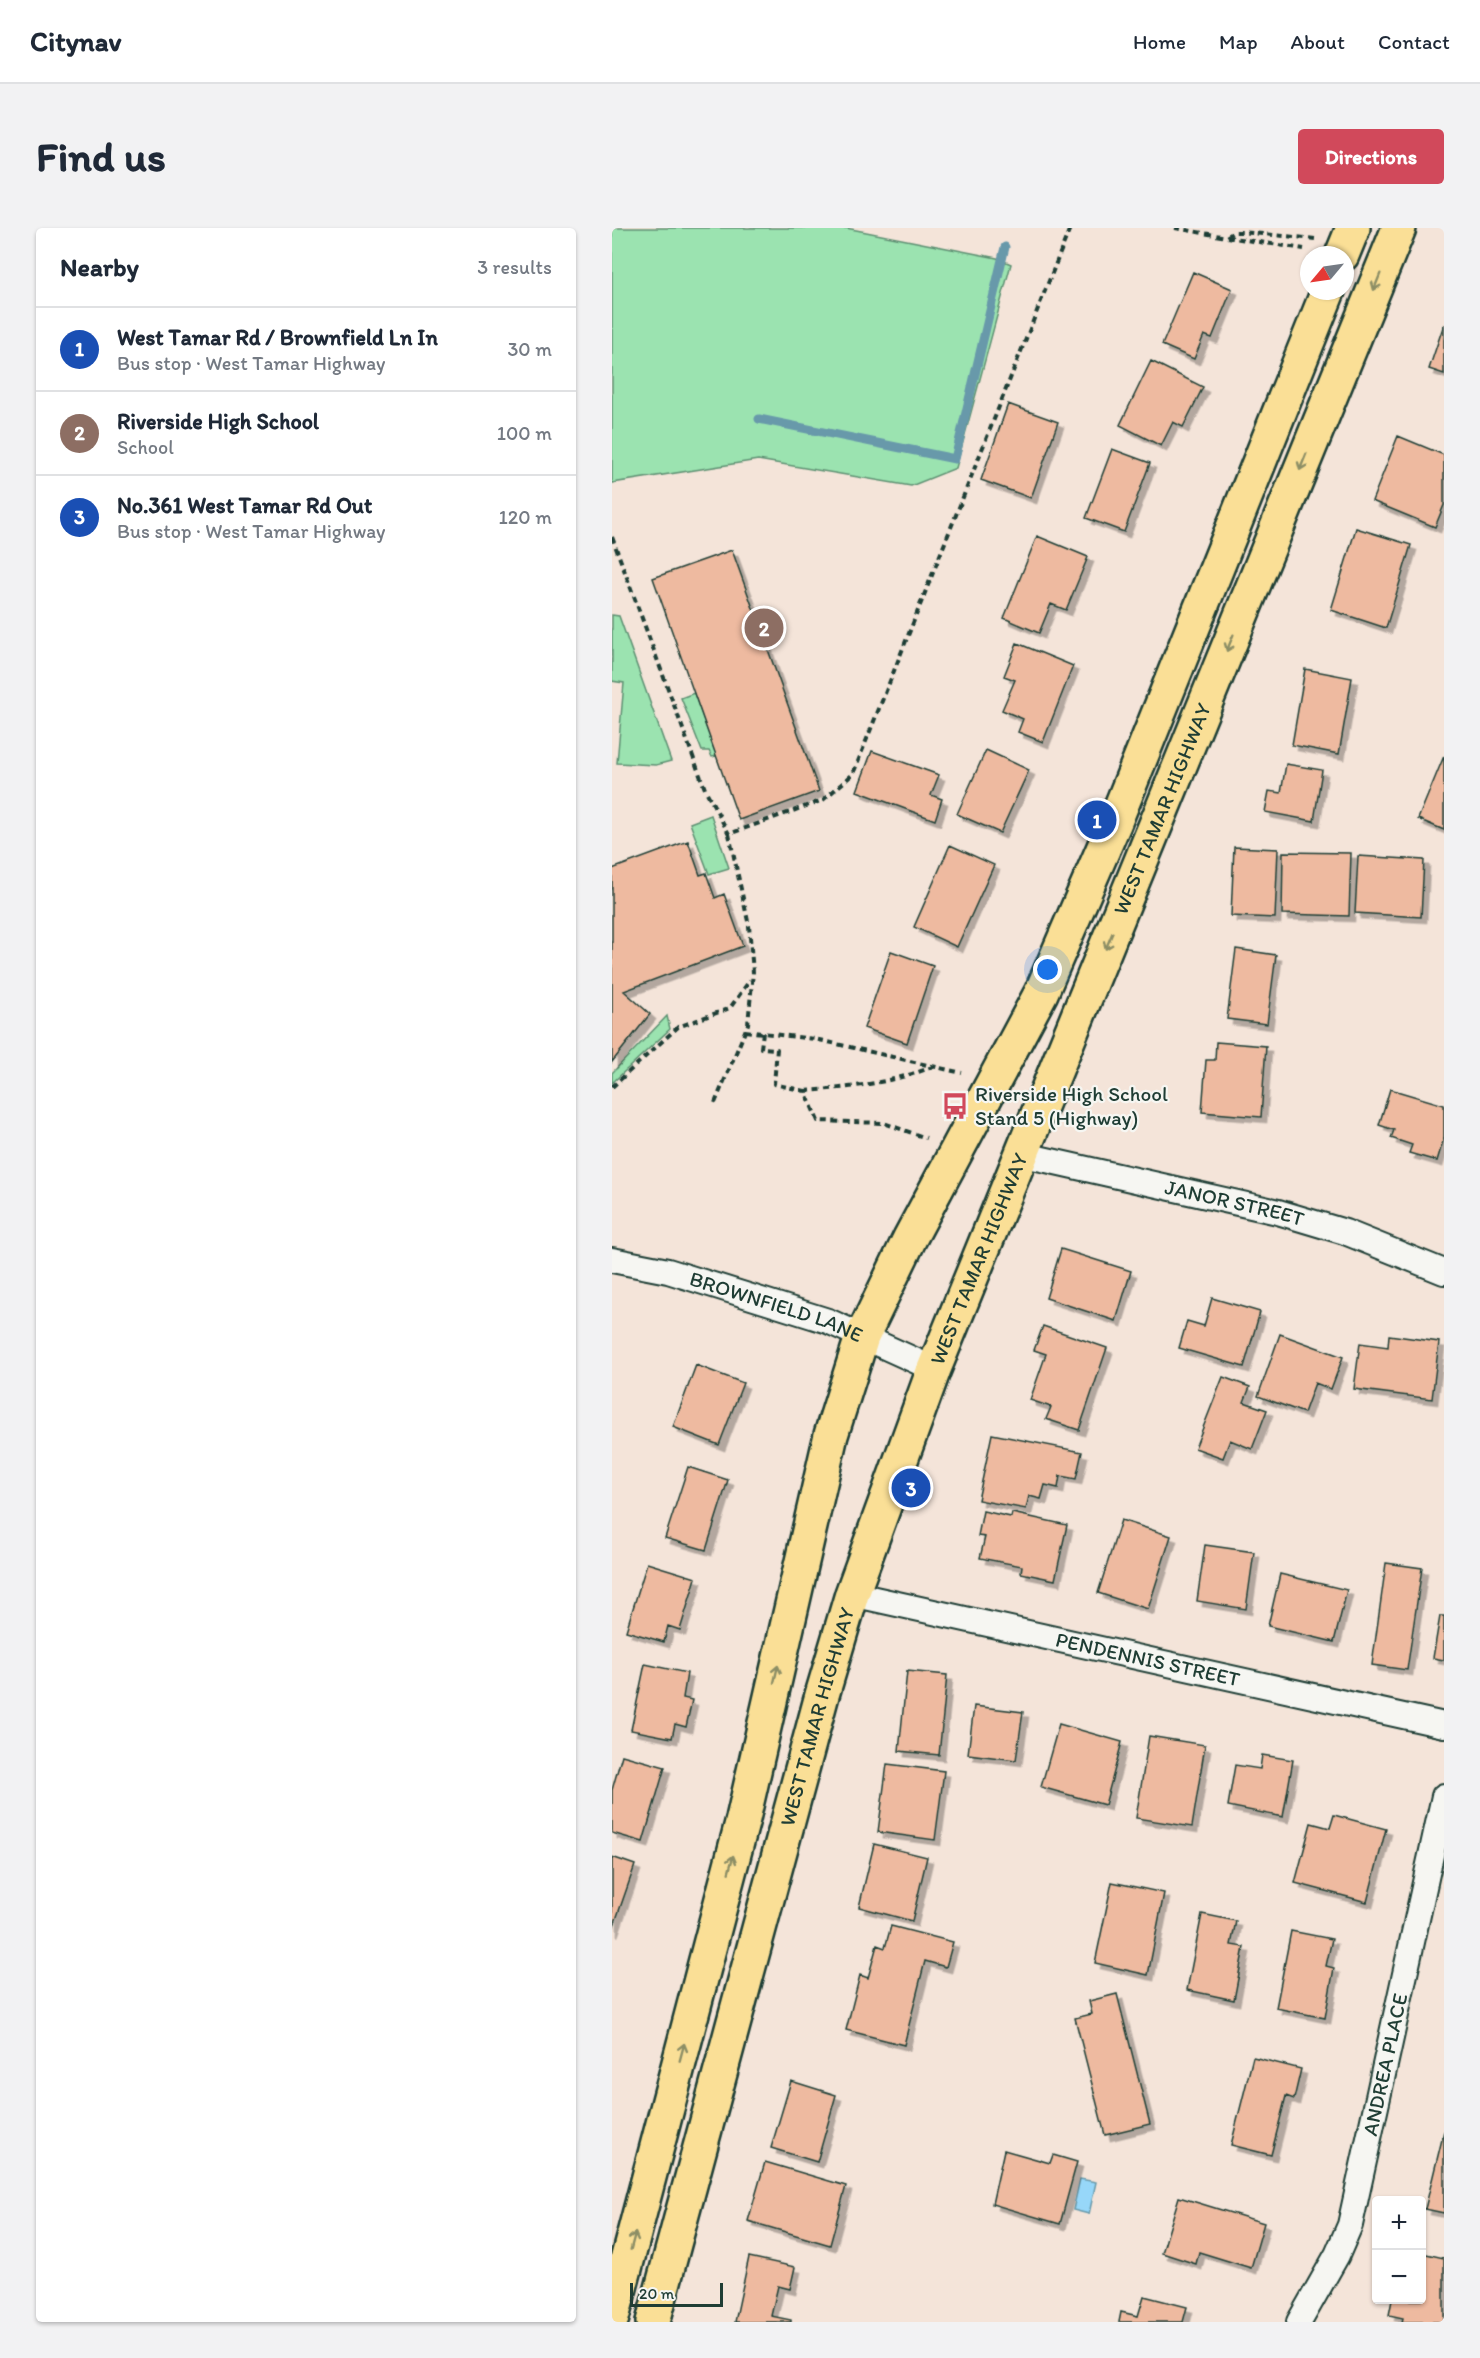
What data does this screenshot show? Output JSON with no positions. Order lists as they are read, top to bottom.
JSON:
{
  "streets": {
    "highway": ["WEST TAMAR HIGHWAY"],
    "street": [
      "JANOR STREET",
      "BROWNFIELD LANE",
      "PENDENNIS STREET",
      "ANDREA PLACE"
    ]
  },
  "crossings": [
    ["WEST TAMAR HIGHWAY", "JANOR STREET"],
    ["WEST TAMAR HIGHWAY", "BROWNFIELD LANE"],
    ["WEST TAMAR HIGHWAY", "PENDENNIS STREET"]
  ],
  "places": {
    "bus stop": ["Riverside High School Stand 5 (Highway)"]
  },
  "scale_bar": "20 m",
  "north": "bottom left",
  "page": {
    "header": "Citynav",
    "nav": [
      "Home",
      "Map",
      "About",
      "Contact"
    ],
    "buttons": "Directions",
    "title": "Find us",
    "heading": ["Nearby", "3 results"],
    "list": [
      {
        "mark": "1",
        "name": "West Tamar Rd / Brownfield Ln In",
        "note": "Bus stop · West Tamar Highway",
        "value": "30 m"
      },
      {
        "mark": "2",
        "name": "Riverside High School",
        "note": "School",
        "value": "100 m"
      },
      {
        "mark": "3",
        "name": "No.361 West Tamar Rd Out",
        "note": "Bus stop · West Tamar Highway",
        "value": "120 m"
      }
    ],
    "pins": ["2", "1", "3"],
    "map_buttons": ["+", "−"],
    "scale": "20 m"
  }
}
